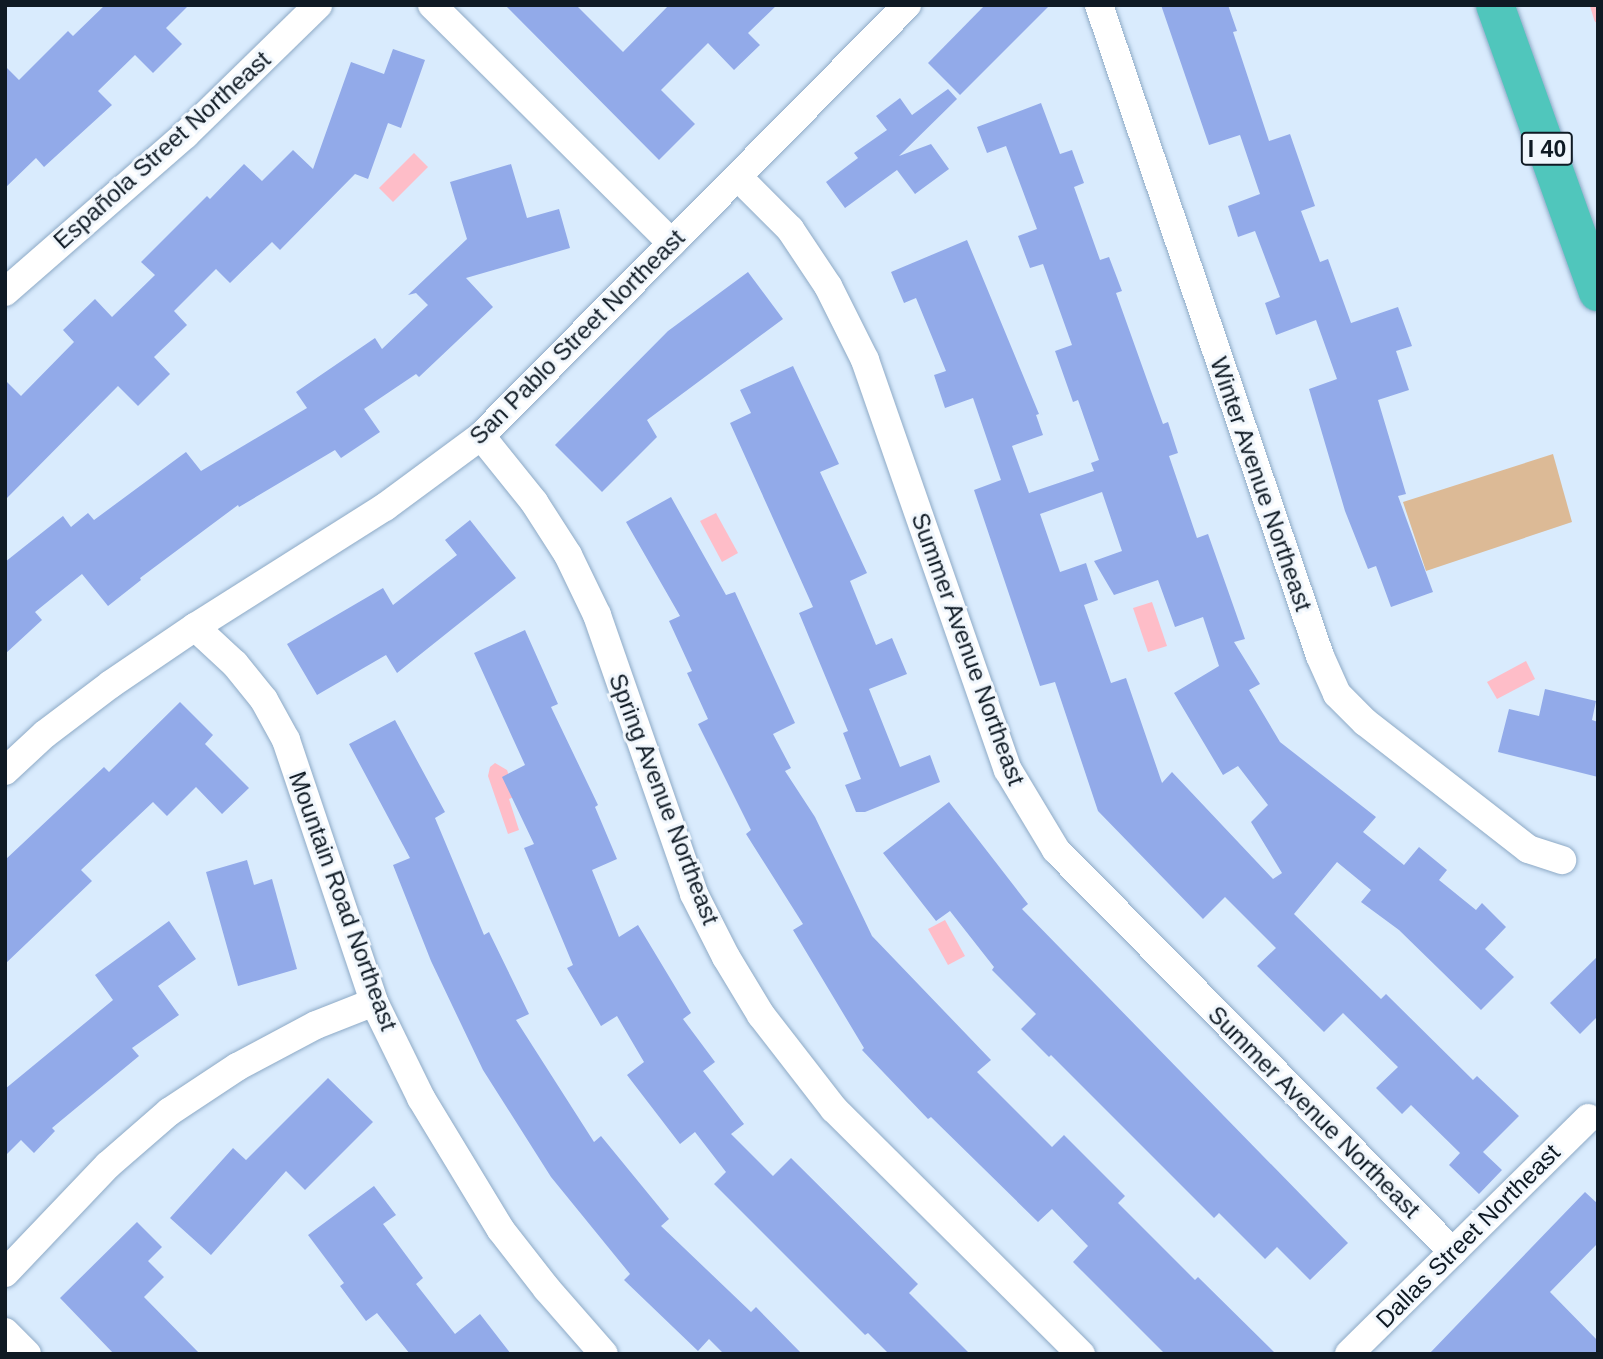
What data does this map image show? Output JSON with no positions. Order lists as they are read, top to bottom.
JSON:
{
  "streets": {
    "highway": ["I 40"],
    "street": [
      "Española Street Northeast",
      "San Pablo Street Northeast",
      "Winter Avenue Northeast",
      "Summer Avenue Northeast",
      "Spring Avenue Northeast",
      "Mountain Road Northeast",
      "Dallas Street Northeast"
    ]
  },
  "crossings": [
    ["San Pablo Street Northeast", "Summer Avenue Northeast"],
    ["San Pablo Street Northeast", "Spring Avenue Northeast"],
    ["San Pablo Street Northeast", "Mountain Road Northeast"],
    ["Summer Avenue Northeast", "Dallas Street Northeast"]
  ]
}
